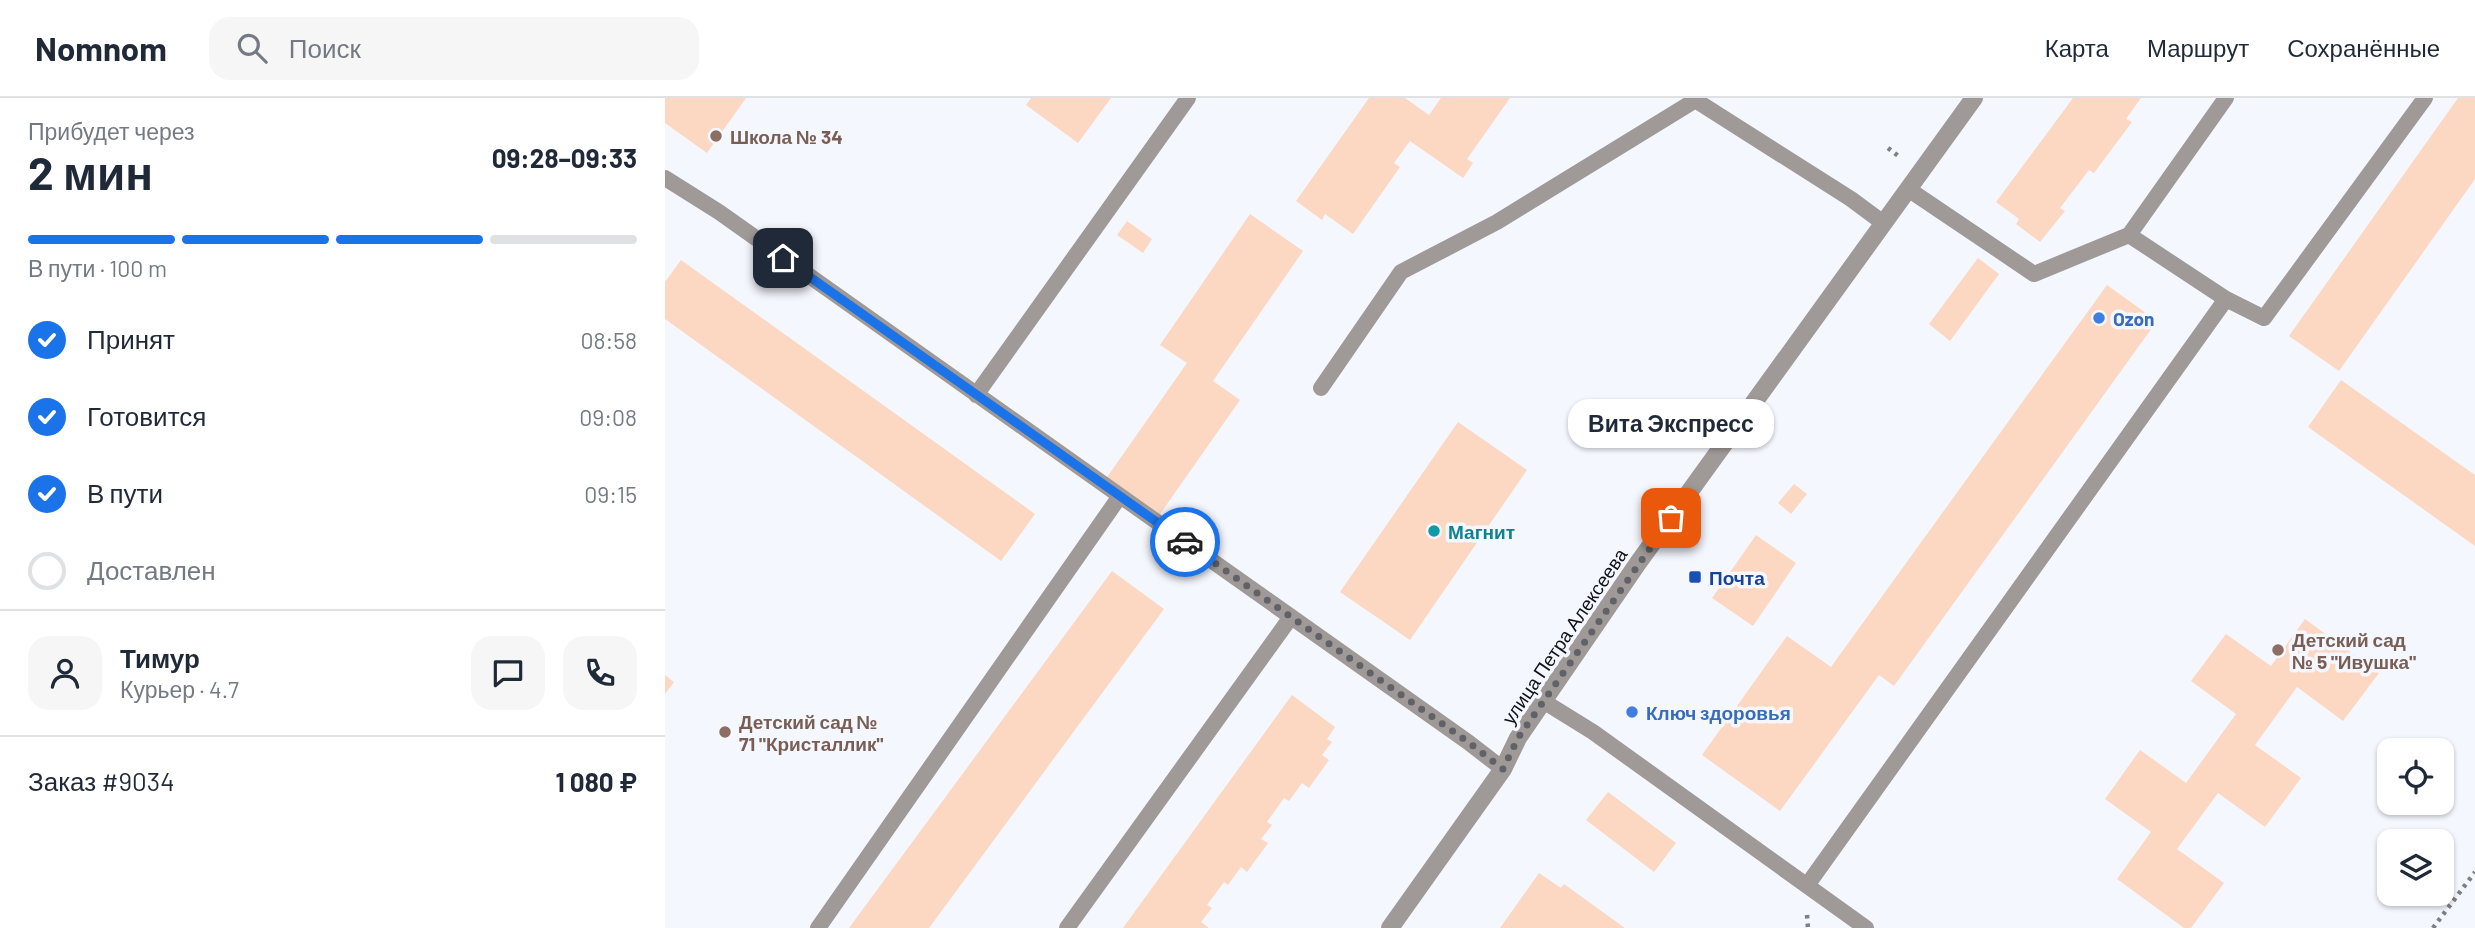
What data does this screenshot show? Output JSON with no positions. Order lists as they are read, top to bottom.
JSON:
{
  "streets": {
    "street": ["улица Петра Алексеева"]
  },
  "places": {
    "other": [
      "Школа № 34",
      "Ozon",
      "Вита Экспресс",
      "Магнит",
      "Детский сад № 5 \"Ивушка\"",
      "Ключ здоровья",
      "Детский сад № 71 \"Кристаллик\""
    ],
    "transit": ["Почта"]
  },
  "page": {
    "header": "Nomnom",
    "search": "Поиск",
    "nav": ["Карта", "Маршрут", "Сохранённые"],
    "heading": ["2 мин", "Прибудет через", "09:28–09:33"],
    "panel": [
      "Тимур",
      "Курьер · 4.7",
      "Заказ #9034",
      "1 080 ₽"
    ],
    "bar": "В пути · 100 m",
    "list": [
      ["Принят", "08:58"],
      ["Готовится", "09:08"],
      ["В пути", "09:15"],
      "Доставлен"
    ],
    "bubble": "Вита Экспресс"
  }
}
